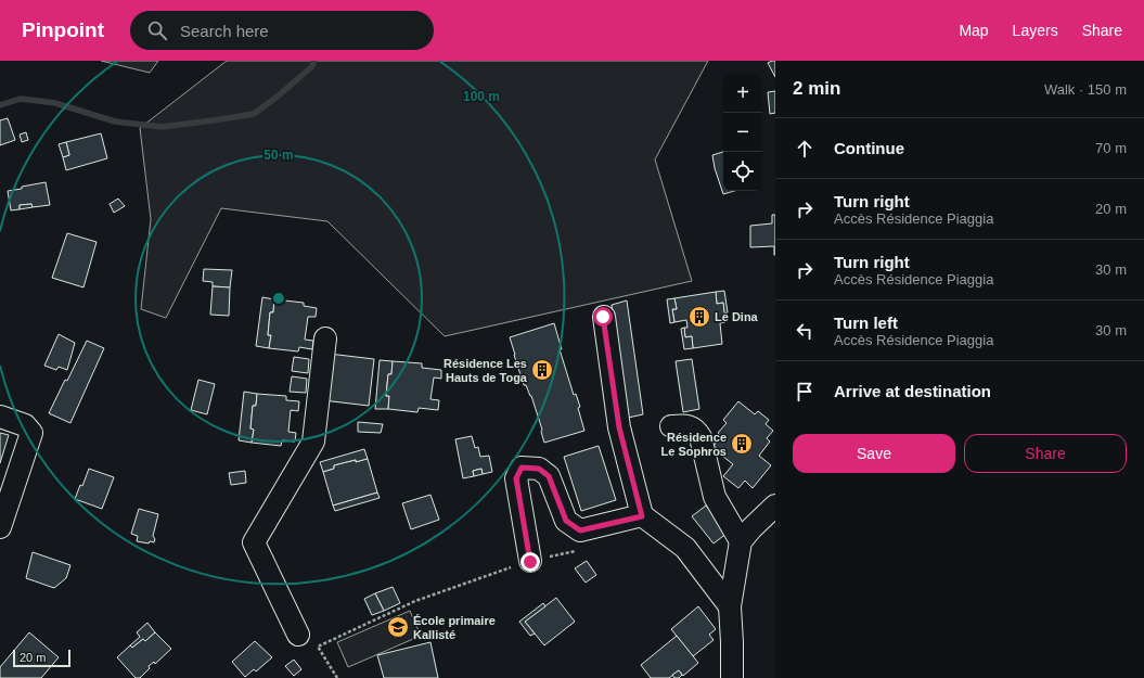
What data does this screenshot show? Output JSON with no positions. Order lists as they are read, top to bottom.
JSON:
{
  "places": {
    "building": ["Le Dina", "Résidence Les Hauts de Toga", "Résidence Le Sophros"],
    "school or university": ["École primaire Kallisté"]
  },
  "scale_bar": "20 m",
  "page": {
    "header": "Pinpoint",
    "search": "Search here",
    "nav": ["Map", "Layers", "Share"],
    "heading": ["2 min", "Walk · 150 m"],
    "map_buttons": ["+", "−"],
    "list": [
      ["Continue", "70 m"],
      ["Turn right", "Accès Résidence Piaggia", "20 m"],
      ["Turn right", "Accès Résidence Piaggia", "30 m"],
      ["Turn left", "Accès Résidence Piaggia", "30 m"],
      "Arrive at destination"
    ],
    "buttons": ["Save", "Share"],
    "scale": "20 m"
  },
  "rings": ["100 m", "50 m"]
}
